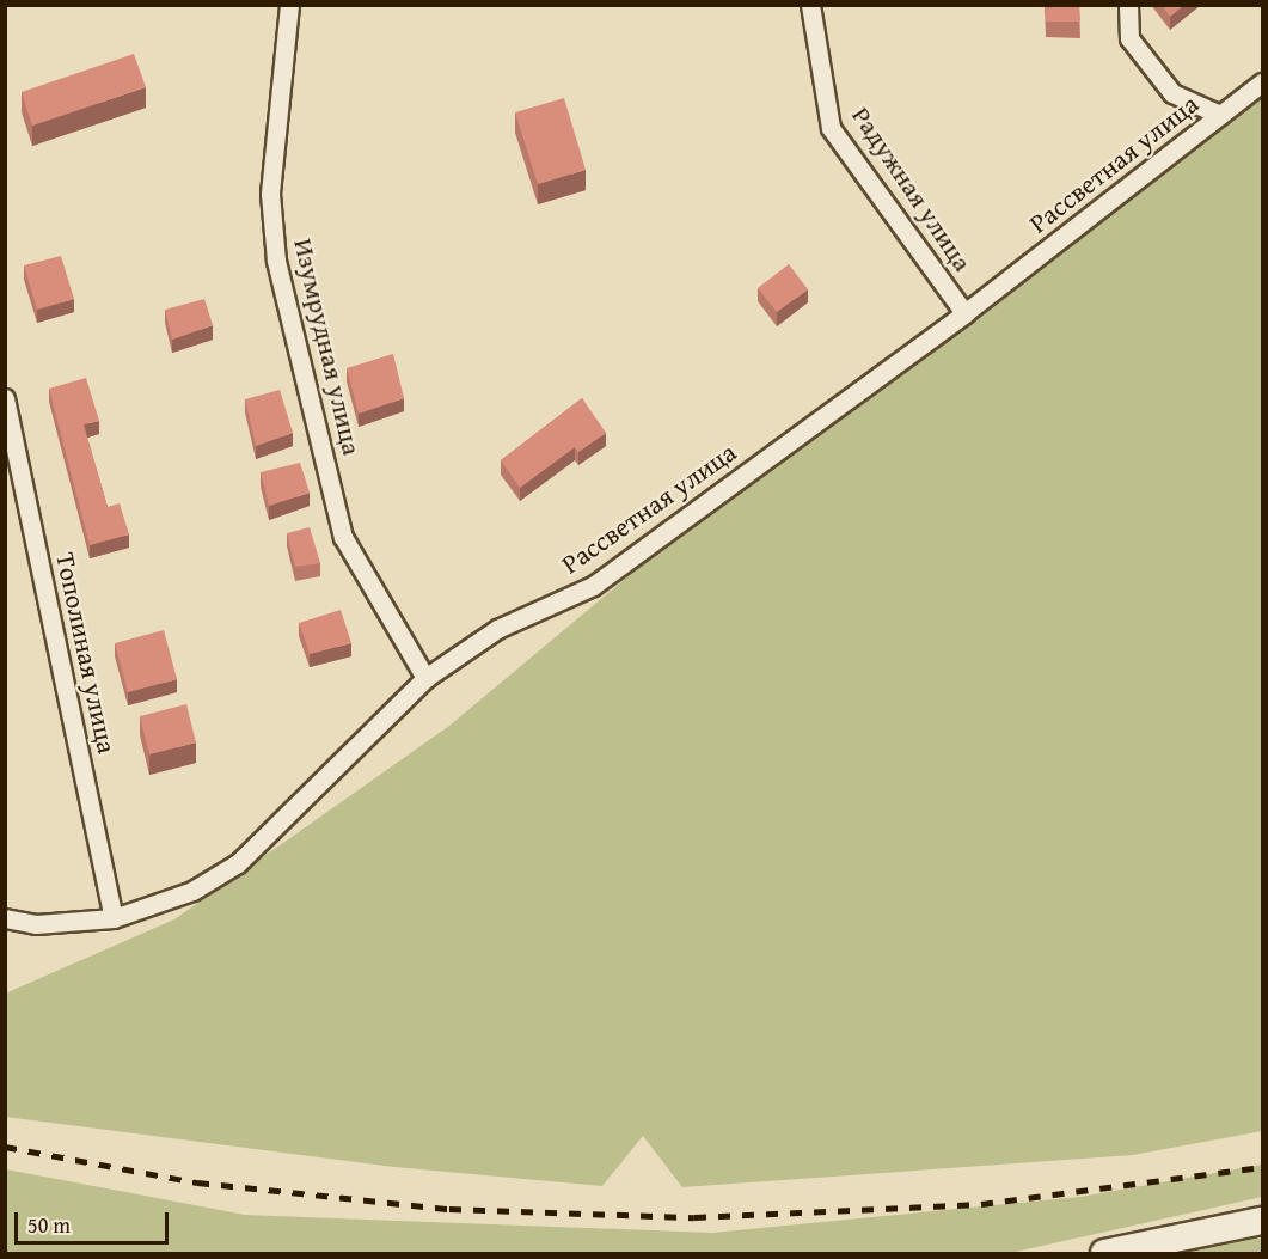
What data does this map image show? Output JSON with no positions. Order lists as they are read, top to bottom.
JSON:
{
  "streets": {
    "street": [
      "Рассветная улица",
      "Радужная улица",
      "Изумрудная улица",
      "Тополиная улица"
    ]
  },
  "crossings": [
    ["Рассветная улица", "Радужная улица"],
    ["Рассветная улица", "Изумрудная улица"],
    ["Рассветная улица", "Тополиная улица"]
  ],
  "scale_bar": "50 m"
}
